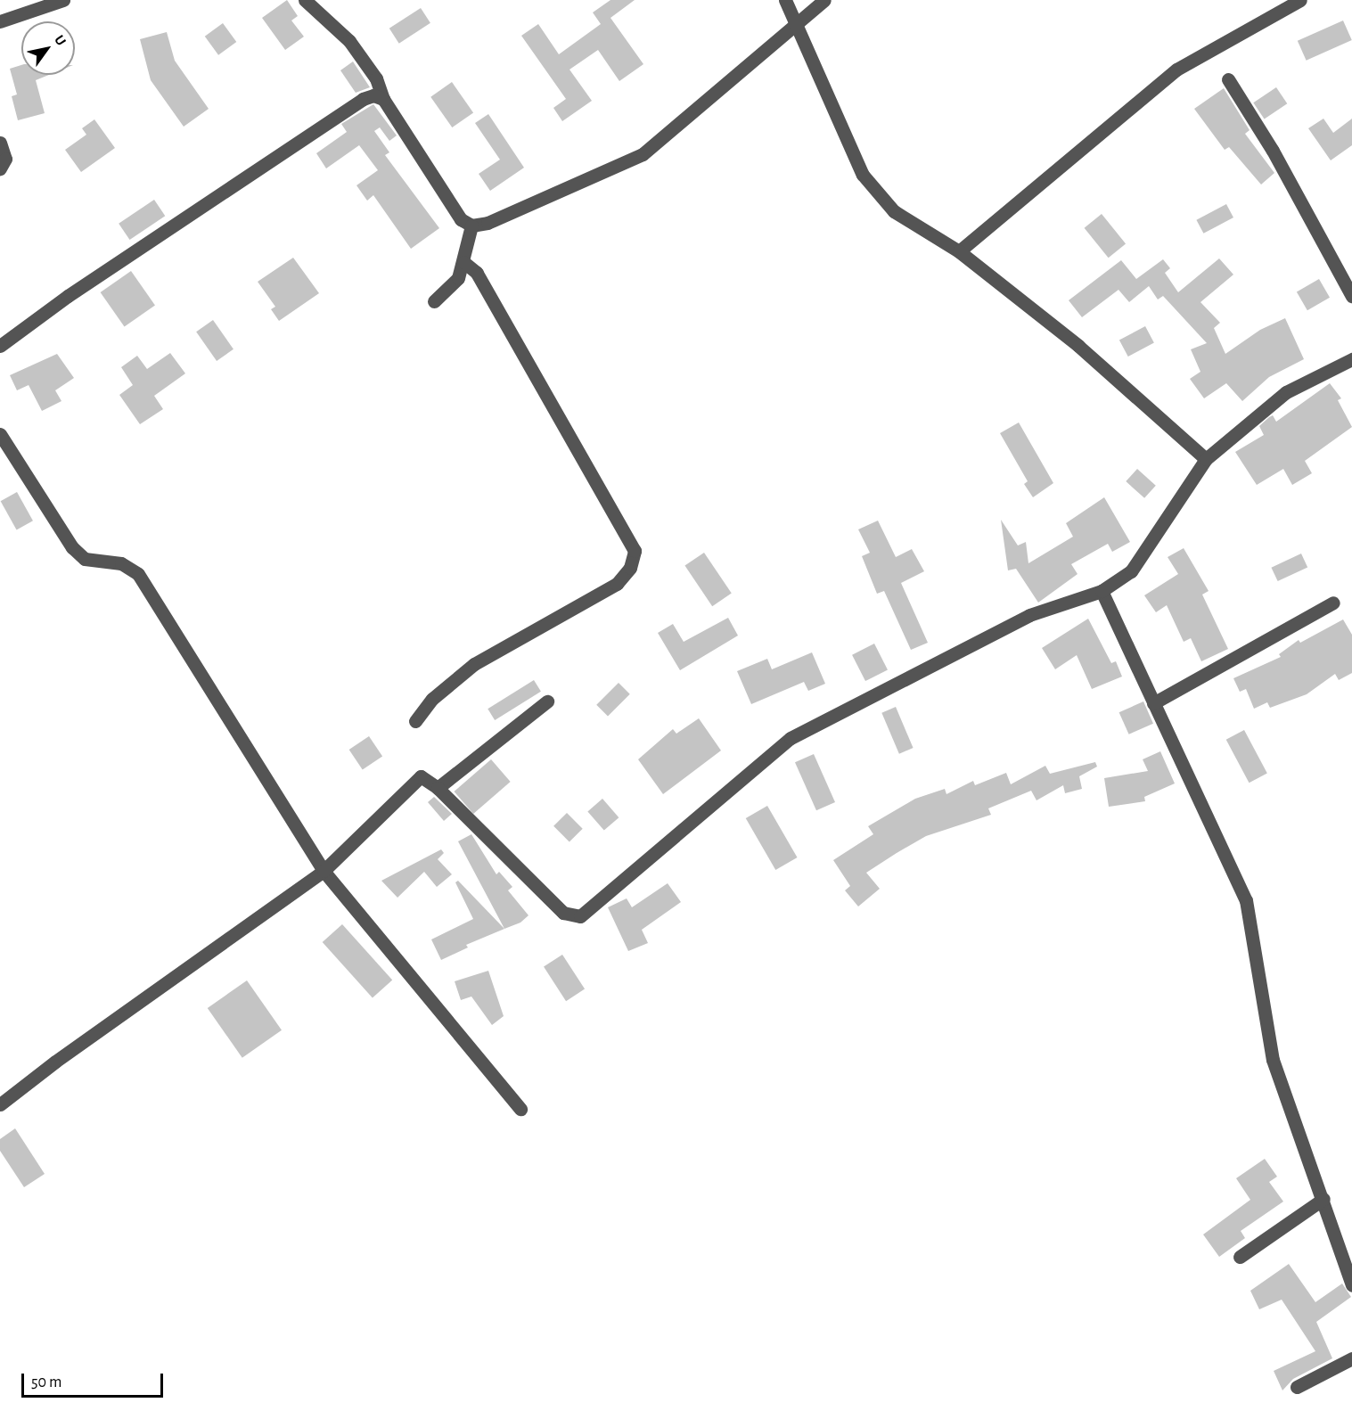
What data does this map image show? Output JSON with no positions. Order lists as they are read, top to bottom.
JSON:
{
  "scale_bar": "50 m",
  "north": "top right"
}
